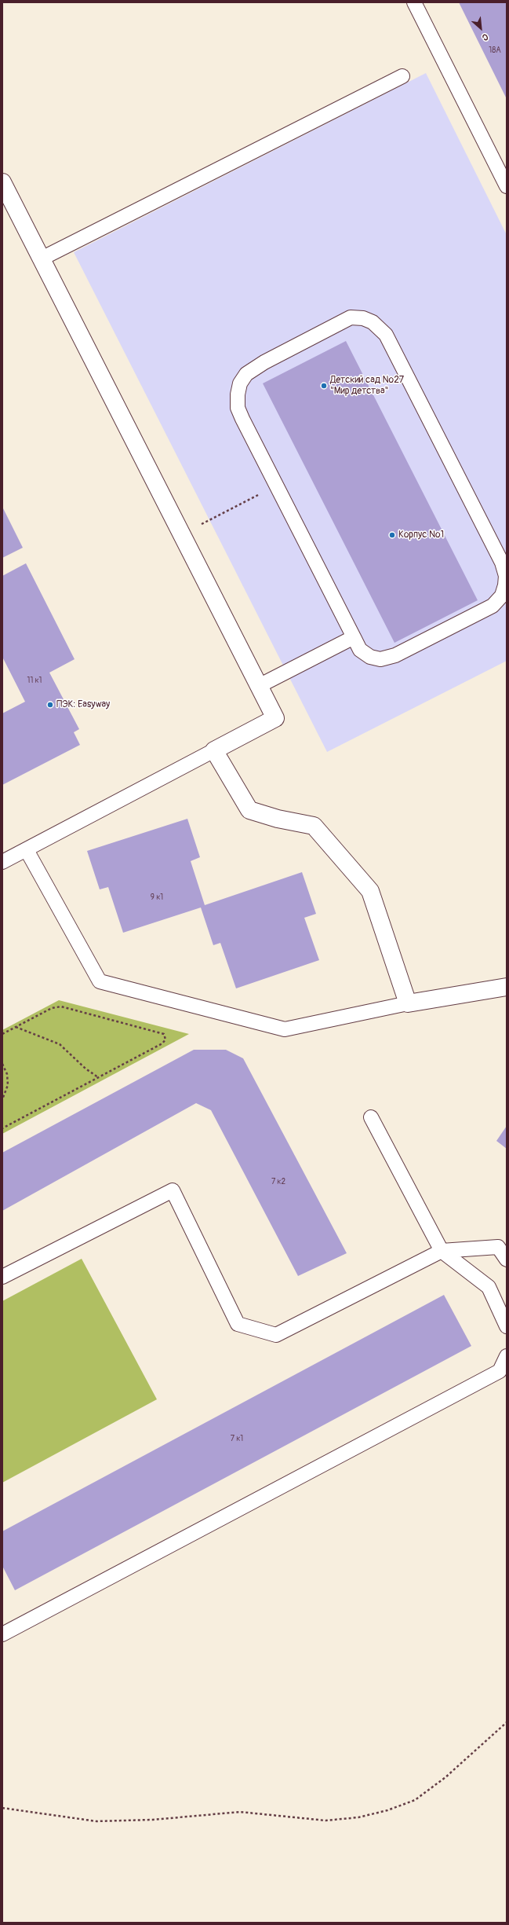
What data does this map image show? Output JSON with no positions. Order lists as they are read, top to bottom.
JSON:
{
  "places": ["Детский сад №27 \"Мир детства\"", "Корпус №1", "ПЭК: Easyway"],
  "house_numbers": [
    "18А",
    "11 к1",
    "9 к1",
    "7 к2",
    "7 к1"
  ],
  "north": "bottom right"
}
